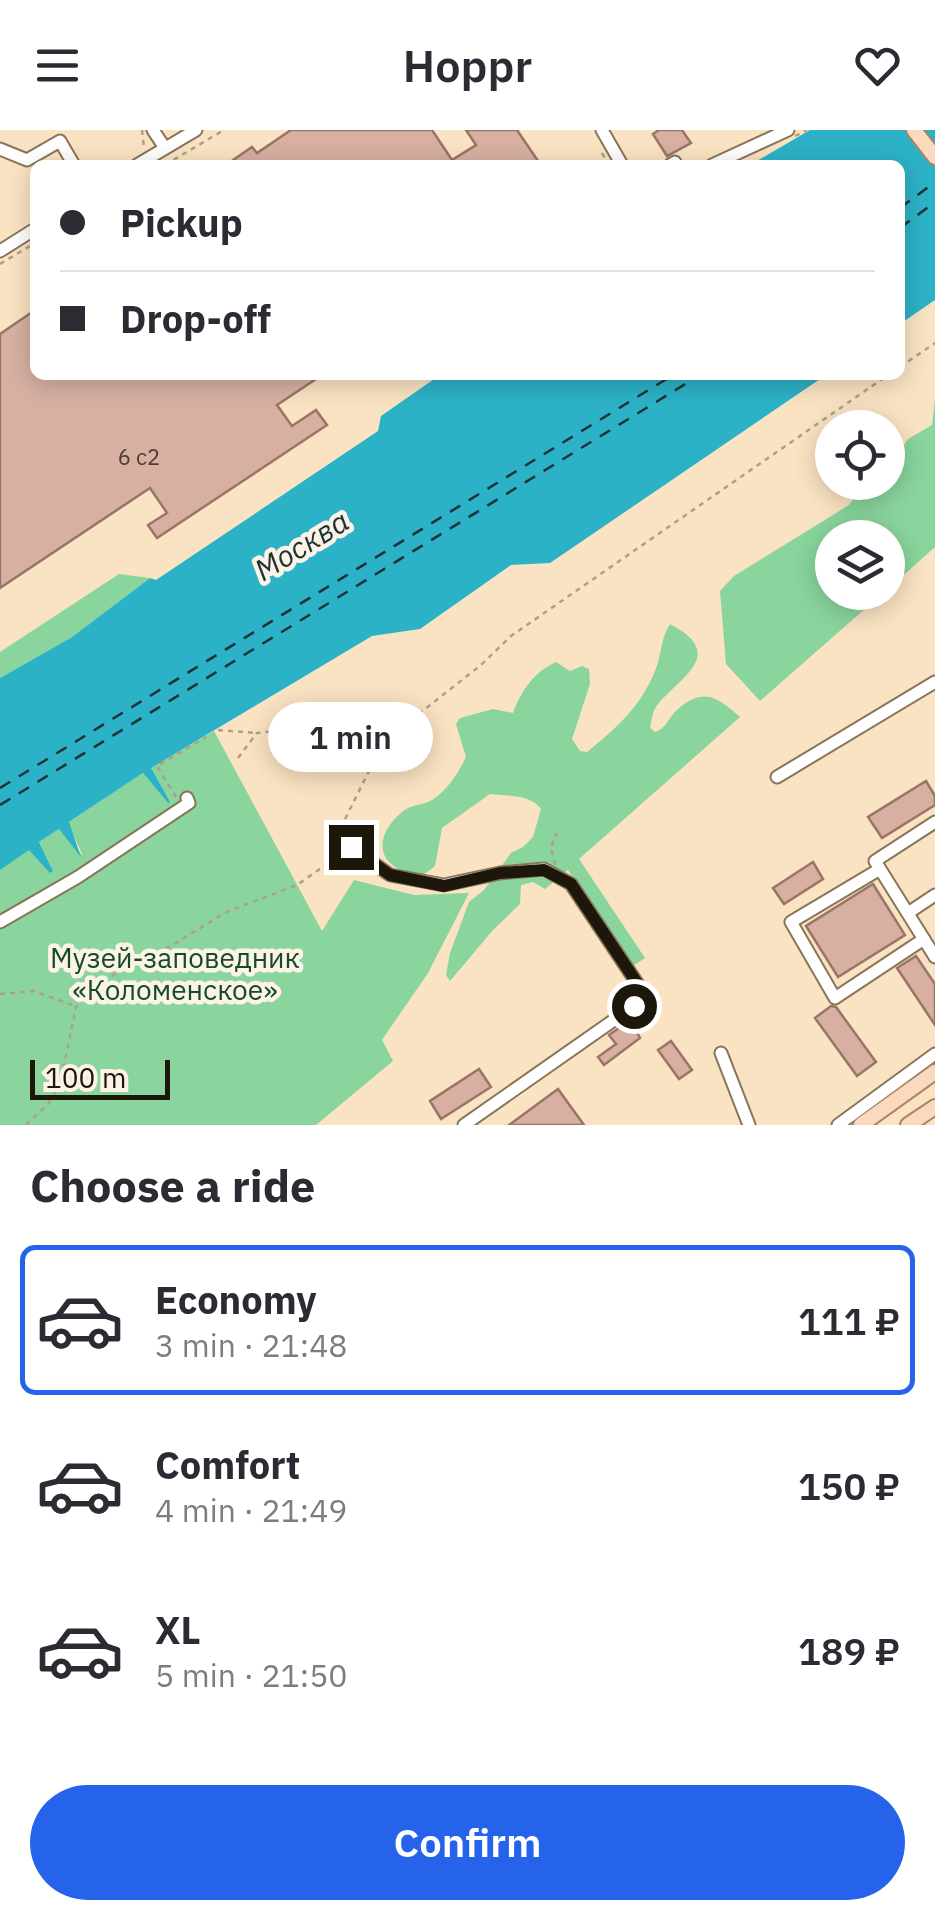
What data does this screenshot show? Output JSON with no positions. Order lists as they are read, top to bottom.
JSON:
{
  "water": ["Москва"],
  "parks": ["Музей-заповедник «Коломенское»"],
  "house_numbers": ["6 с2"],
  "scale_bar": "100 m",
  "page": {
    "header": "Hoppr",
    "banner": ["Pickup", "Drop-off"],
    "bubble": "1 min",
    "scale": "100 m",
    "heading": "Choose a ride",
    "list": [
      {
        "name": "Economy",
        "note": "3 min · 21:48",
        "value": "111 ₽"
      },
      {
        "name": "Comfort",
        "note": "4 min · 21:49",
        "value": "150 ₽"
      },
      {
        "name": "XL",
        "note": "5 min · 21:50",
        "value": "189 ₽"
      }
    ],
    "buttons": "Confirm"
  }
}
